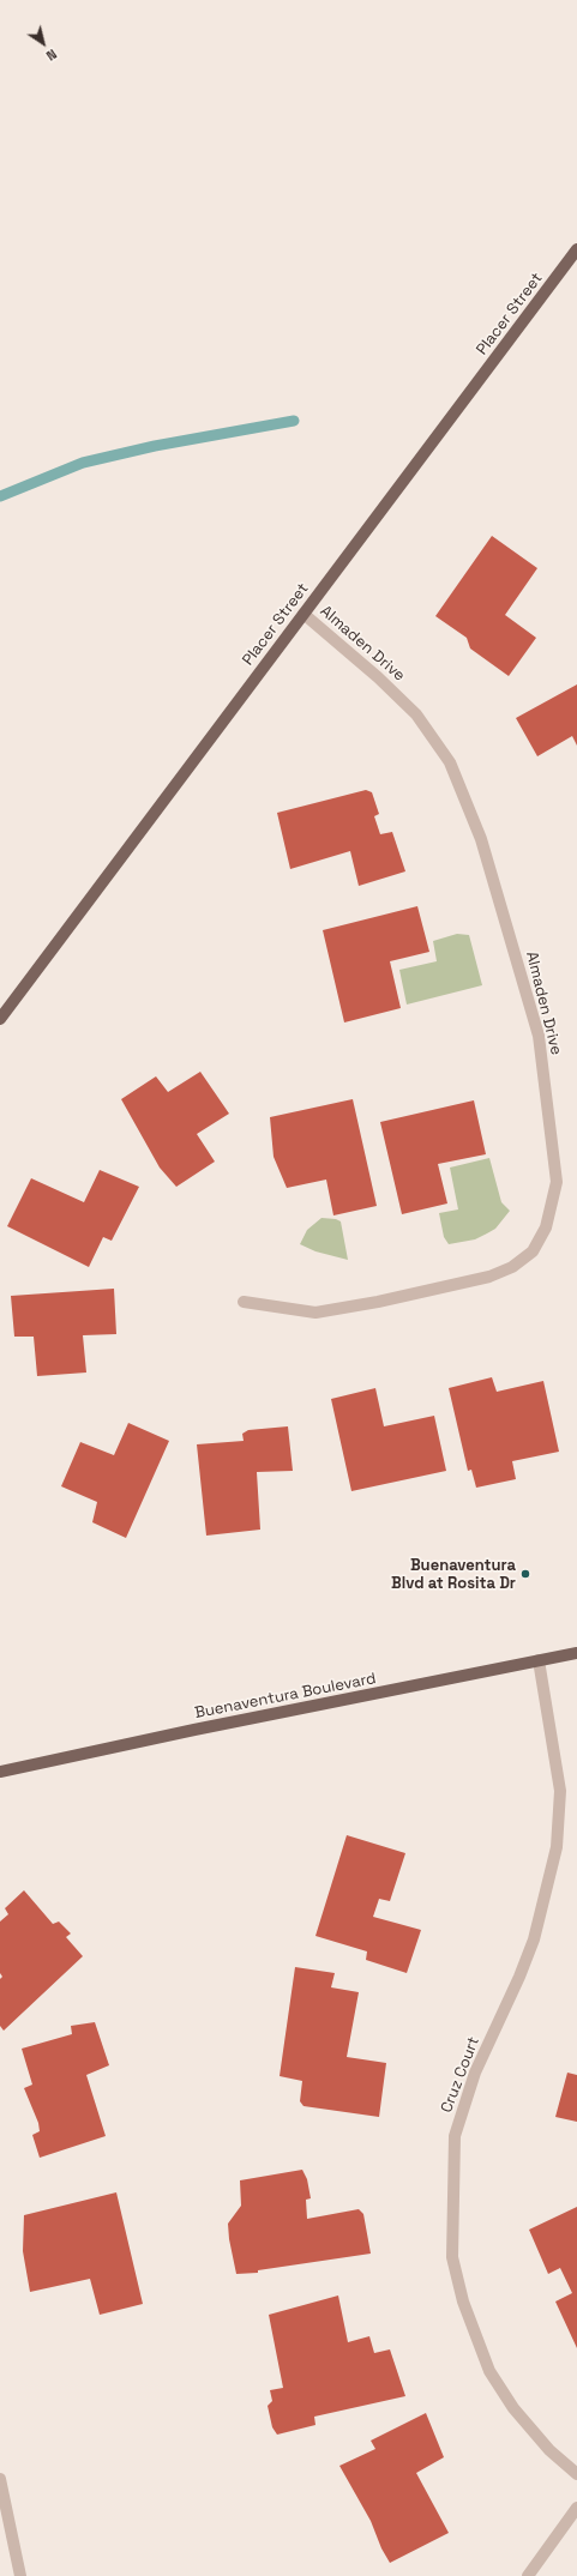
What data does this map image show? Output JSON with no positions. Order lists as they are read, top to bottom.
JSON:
{
  "streets": {
    "main road": ["Placer Street", "Buenaventura Boulevard"],
    "street": ["Almaden Drive", "Cruz Court"]
  },
  "crossings": [
    ["Placer Street", "Almaden Drive"],
    ["Buenaventura Boulevard", "Cruz Court"]
  ],
  "places": ["Buenaventura Blvd at Rosita Dr"],
  "north": "bottom right"
}
